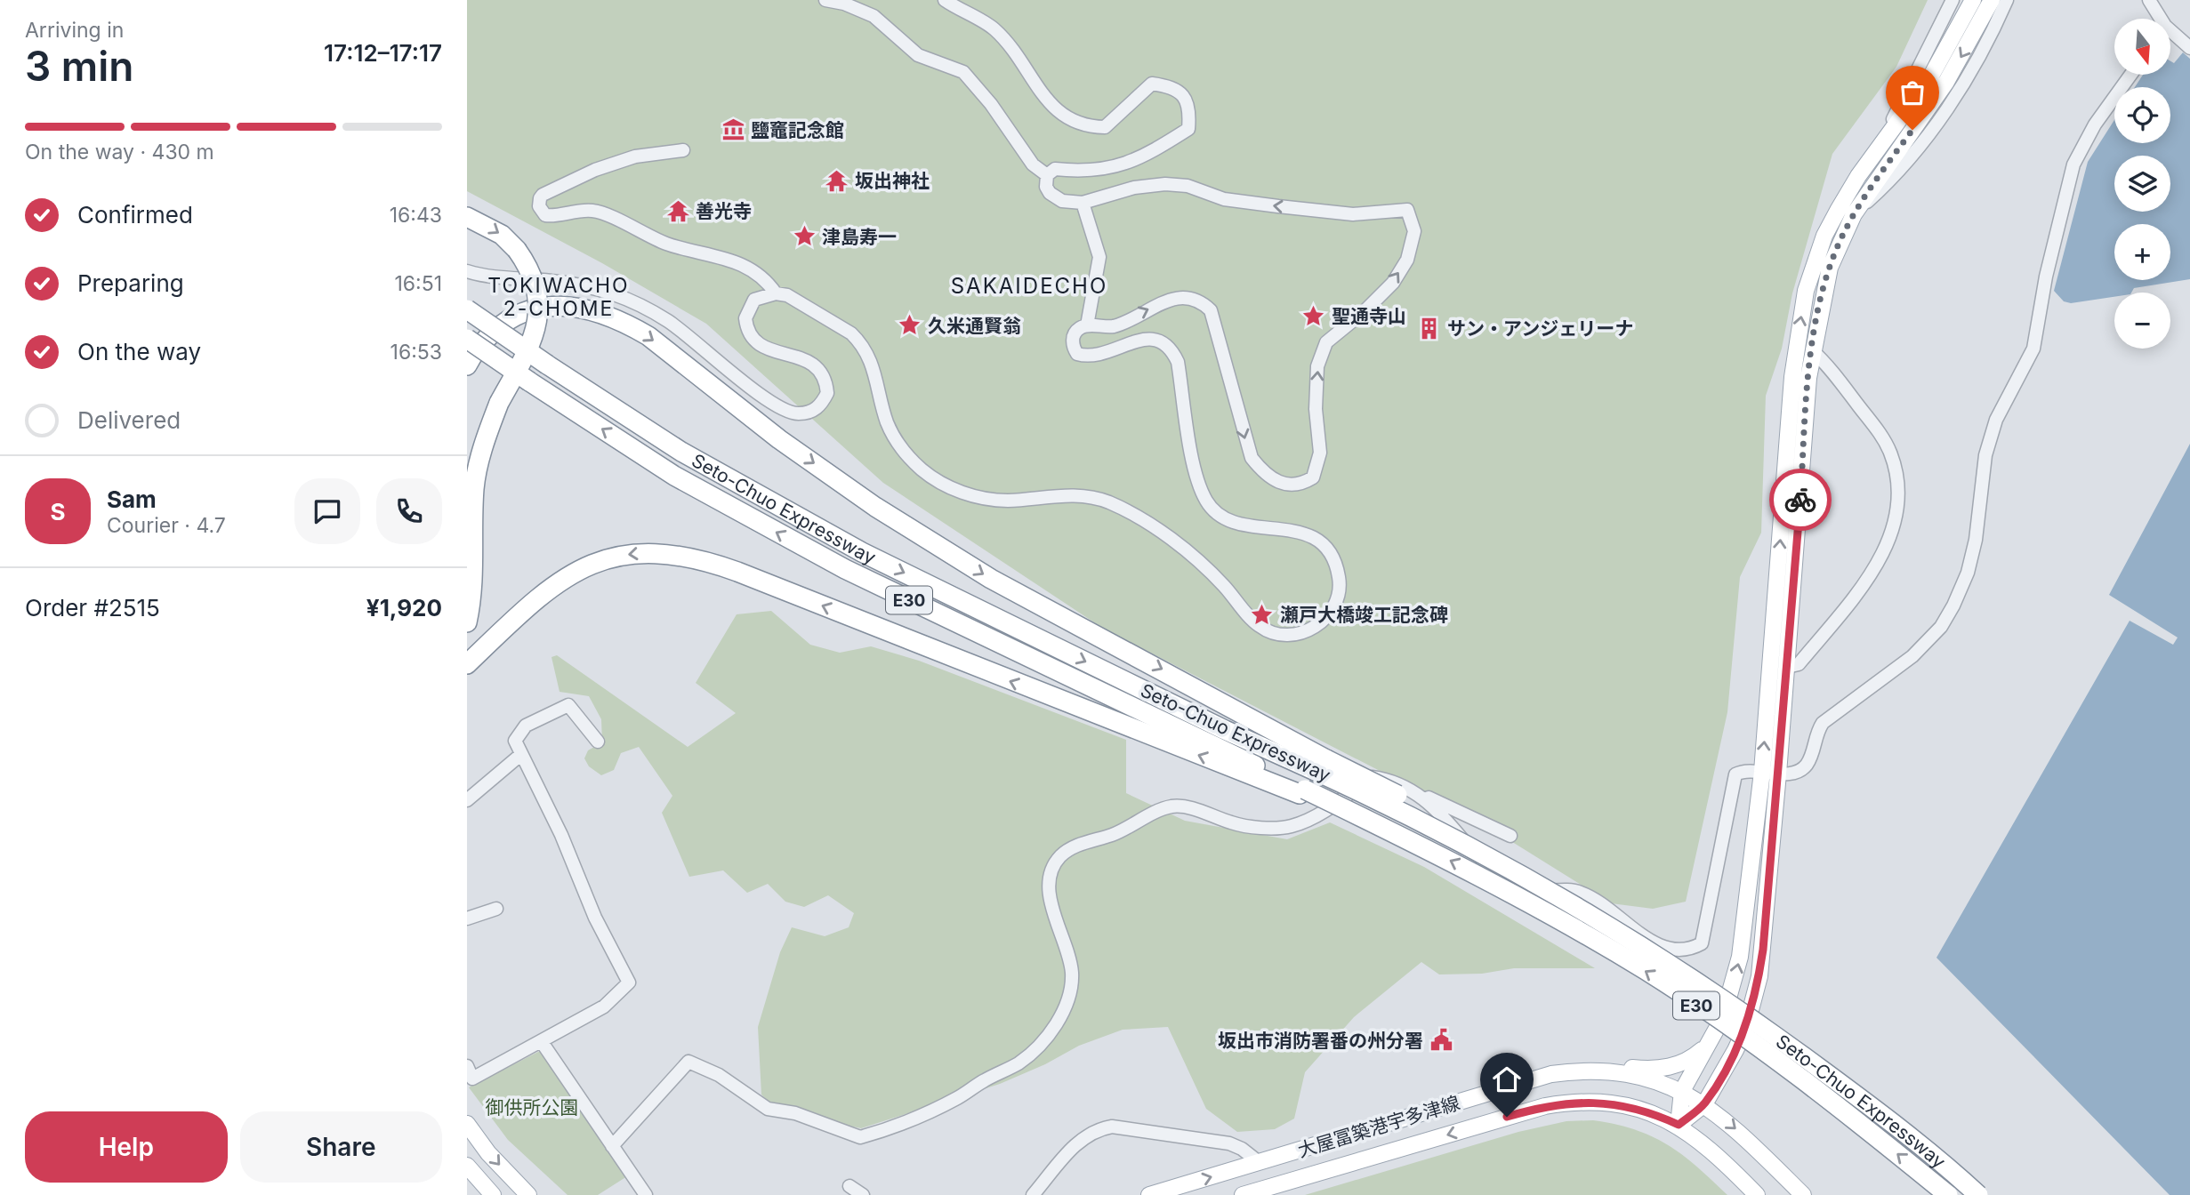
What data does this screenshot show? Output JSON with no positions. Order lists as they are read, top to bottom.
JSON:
{
  "streets": {
    "highway": ["Seto-Chuo Expressway", "E30"],
    "main road": ["大屋冨築港宇多津線"]
  },
  "districts": ["TOKIWACHO 2-CHOME", "SAKAIDECHO"],
  "parks": ["御供所公園"],
  "places": {
    "museum": ["鹽竈記念館"],
    "temple": ["坂出神社", "善光寺"],
    "place": [
      "津島寿一",
      "聖通寺山",
      "久米通賢翁",
      "瀬戸大橋竣工記念碑"
    ],
    "building": ["サン・アンジェリーナ"],
    "public building": ["坂出市消防署番の州分署"]
  },
  "north": "bottom",
  "page": {
    "heading": ["3 min", "Arriving in", "17:12–17:17"],
    "panel": [
      "Sam",
      "Courier · 4.7",
      "Order #2515",
      "¥1,920"
    ],
    "map_buttons": ["+", "−"],
    "bar": "On the way · 430 m",
    "list": [
      ["Confirmed", "16:43"],
      ["Preparing", "16:51"],
      ["On the way", "16:53"],
      "Delivered"
    ],
    "round": "S",
    "buttons": ["Help", "Share"]
  }
}
